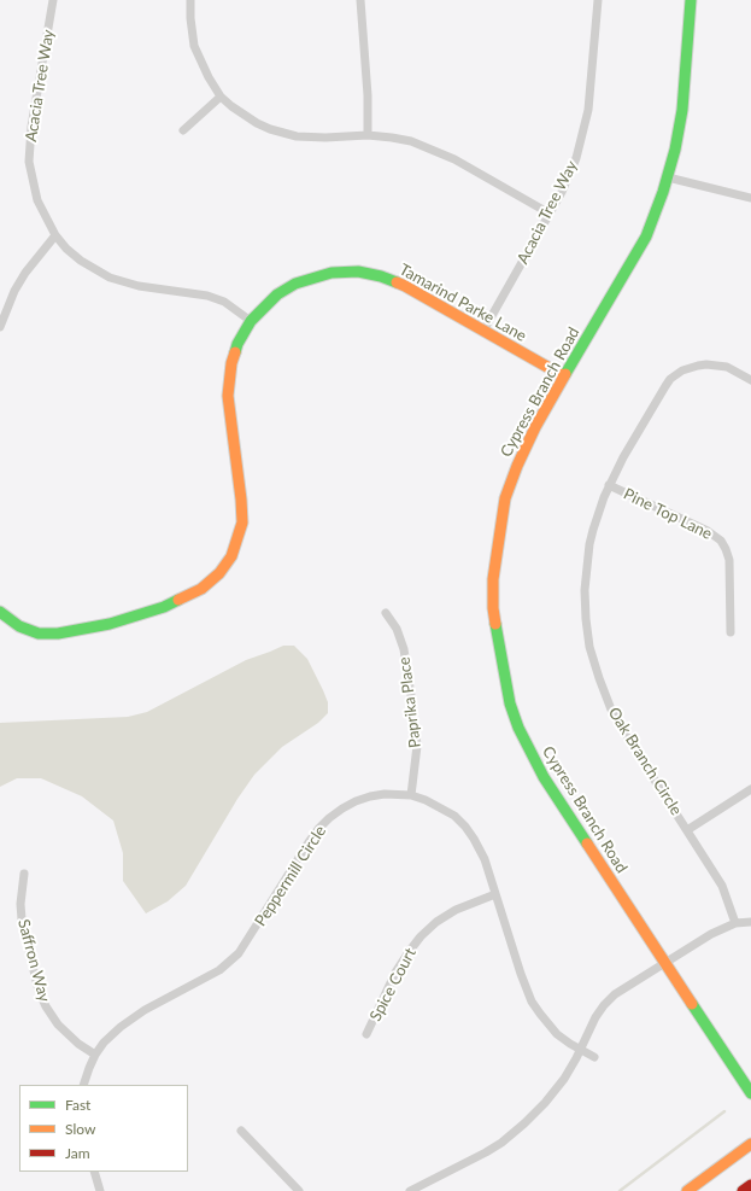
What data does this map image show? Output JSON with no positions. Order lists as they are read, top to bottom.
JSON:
{
  "streets": {
    "street": [
      "Acacia Tree Way",
      "Tamarind Parke Lane",
      "Cypress Branch Road",
      "Pine Top Lane",
      "Paprika Place",
      "Oak Branch Circle",
      "Peppermill Circle",
      "Saffron Way",
      "Spice Court"
    ]
  },
  "crossings": [
    ["Acacia Tree Way", "Tamarind Parke Lane"],
    ["Tamarind Parke Lane", "Cypress Branch Road"],
    ["Pine Top Lane", "Oak Branch Circle"],
    ["Paprika Place", "Peppermill Circle"],
    ["Peppermill Circle", "Saffron Way"],
    ["Peppermill Circle", "Spice Court"]
  ],
  "legend": ["Fast", "Slow", "Jam"]
}
